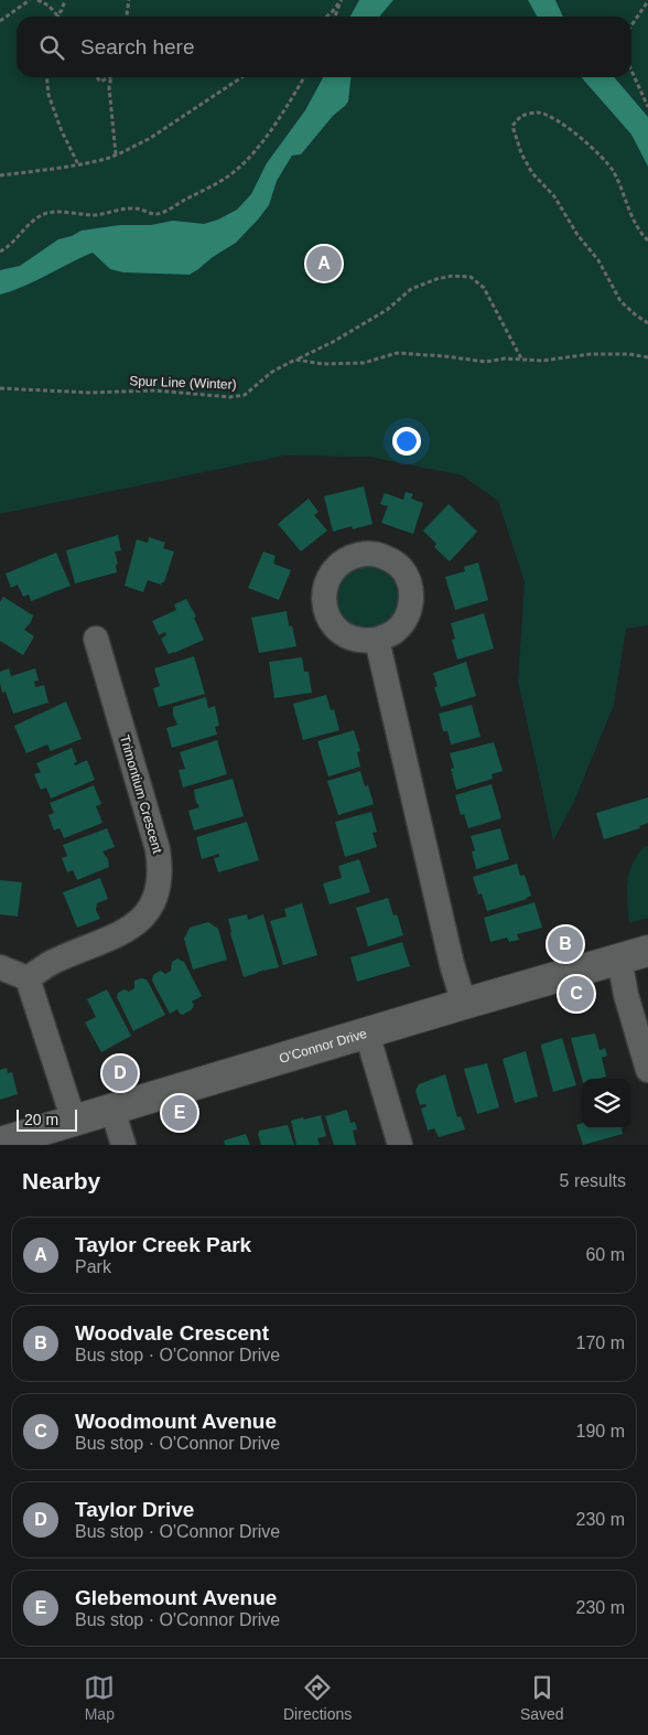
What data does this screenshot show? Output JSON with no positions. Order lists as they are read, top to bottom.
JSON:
{
  "streets": {
    "main road": ["O'Connor Drive"],
    "street": ["Trimontium Crescent"],
    "path": ["Spur Line (Winter)"]
  },
  "scale_bar": "20 m",
  "page": {
    "search": "Search here",
    "pins": [
      "A",
      "B",
      "C",
      "D",
      "E"
    ],
    "scale": "20 m",
    "heading": ["Nearby", "5 results"],
    "list": [
      {
        "mark": "A",
        "name": "Taylor Creek Park",
        "note": "Park",
        "value": "60 m"
      },
      {
        "mark": "B",
        "name": "Woodvale Crescent",
        "note": "Bus stop · O'Connor Drive",
        "value": "170 m"
      },
      {
        "mark": "C",
        "name": "Woodmount Avenue",
        "note": "Bus stop · O'Connor Drive",
        "value": "190 m"
      },
      {
        "mark": "D",
        "name": "Taylor Drive",
        "note": "Bus stop · O'Connor Drive",
        "value": "230 m"
      },
      {
        "mark": "E",
        "name": "Glebemount Avenue",
        "note": "Bus stop · O'Connor Drive",
        "value": "230 m"
      }
    ],
    "nav": ["Map", "Directions", "Saved"]
  }
}
